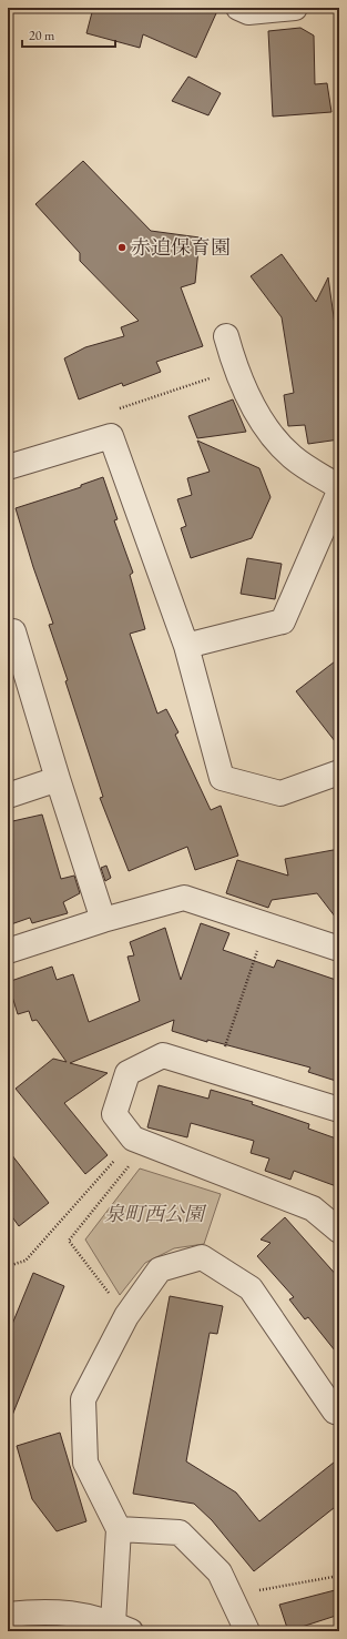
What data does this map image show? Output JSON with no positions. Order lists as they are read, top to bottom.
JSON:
{
  "parks": ["泉町西公園"],
  "places": ["赤迫保育園"],
  "scale_bar": "20 m"
}
